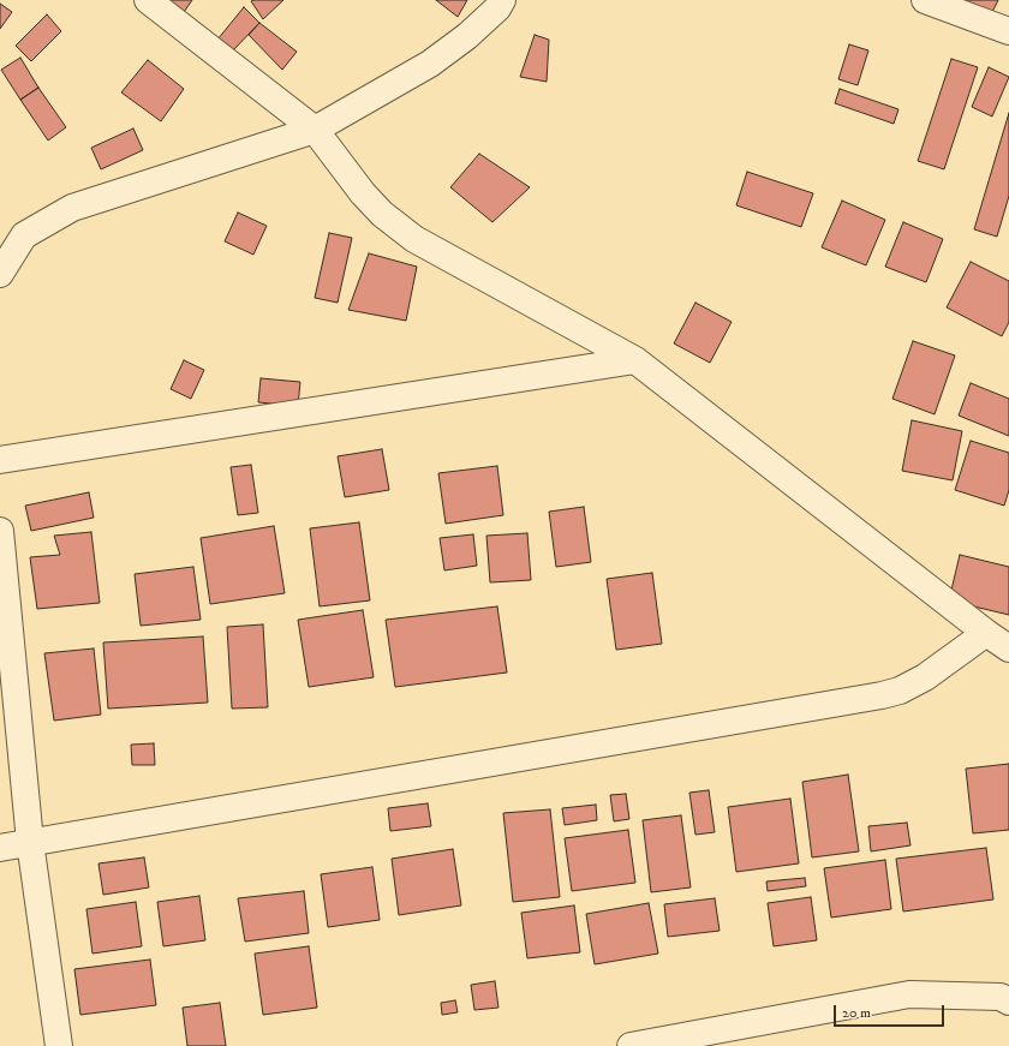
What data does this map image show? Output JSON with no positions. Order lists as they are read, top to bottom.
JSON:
{
  "scale_bar": "20 m"
}
